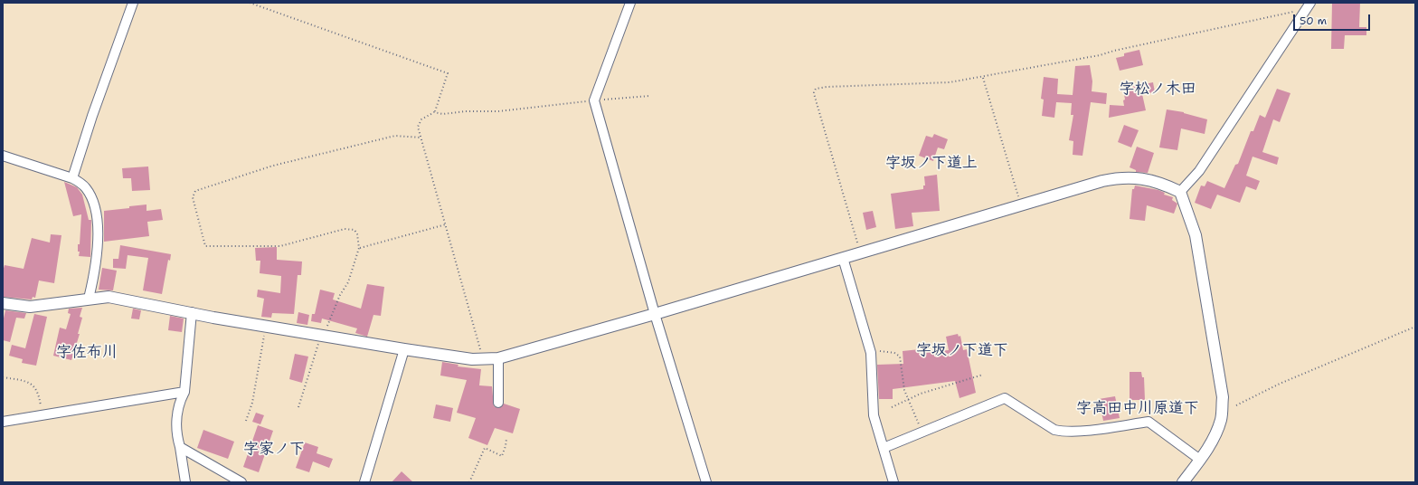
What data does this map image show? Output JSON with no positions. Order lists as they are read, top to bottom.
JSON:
{
  "districts": [
    "字松ノ木田",
    "字坂ノ下道上",
    "字坂ノ下道下",
    "字佐布川",
    "字高田中川原道下",
    "字家ノ下"
  ],
  "scale_bar": "50 m"
}
